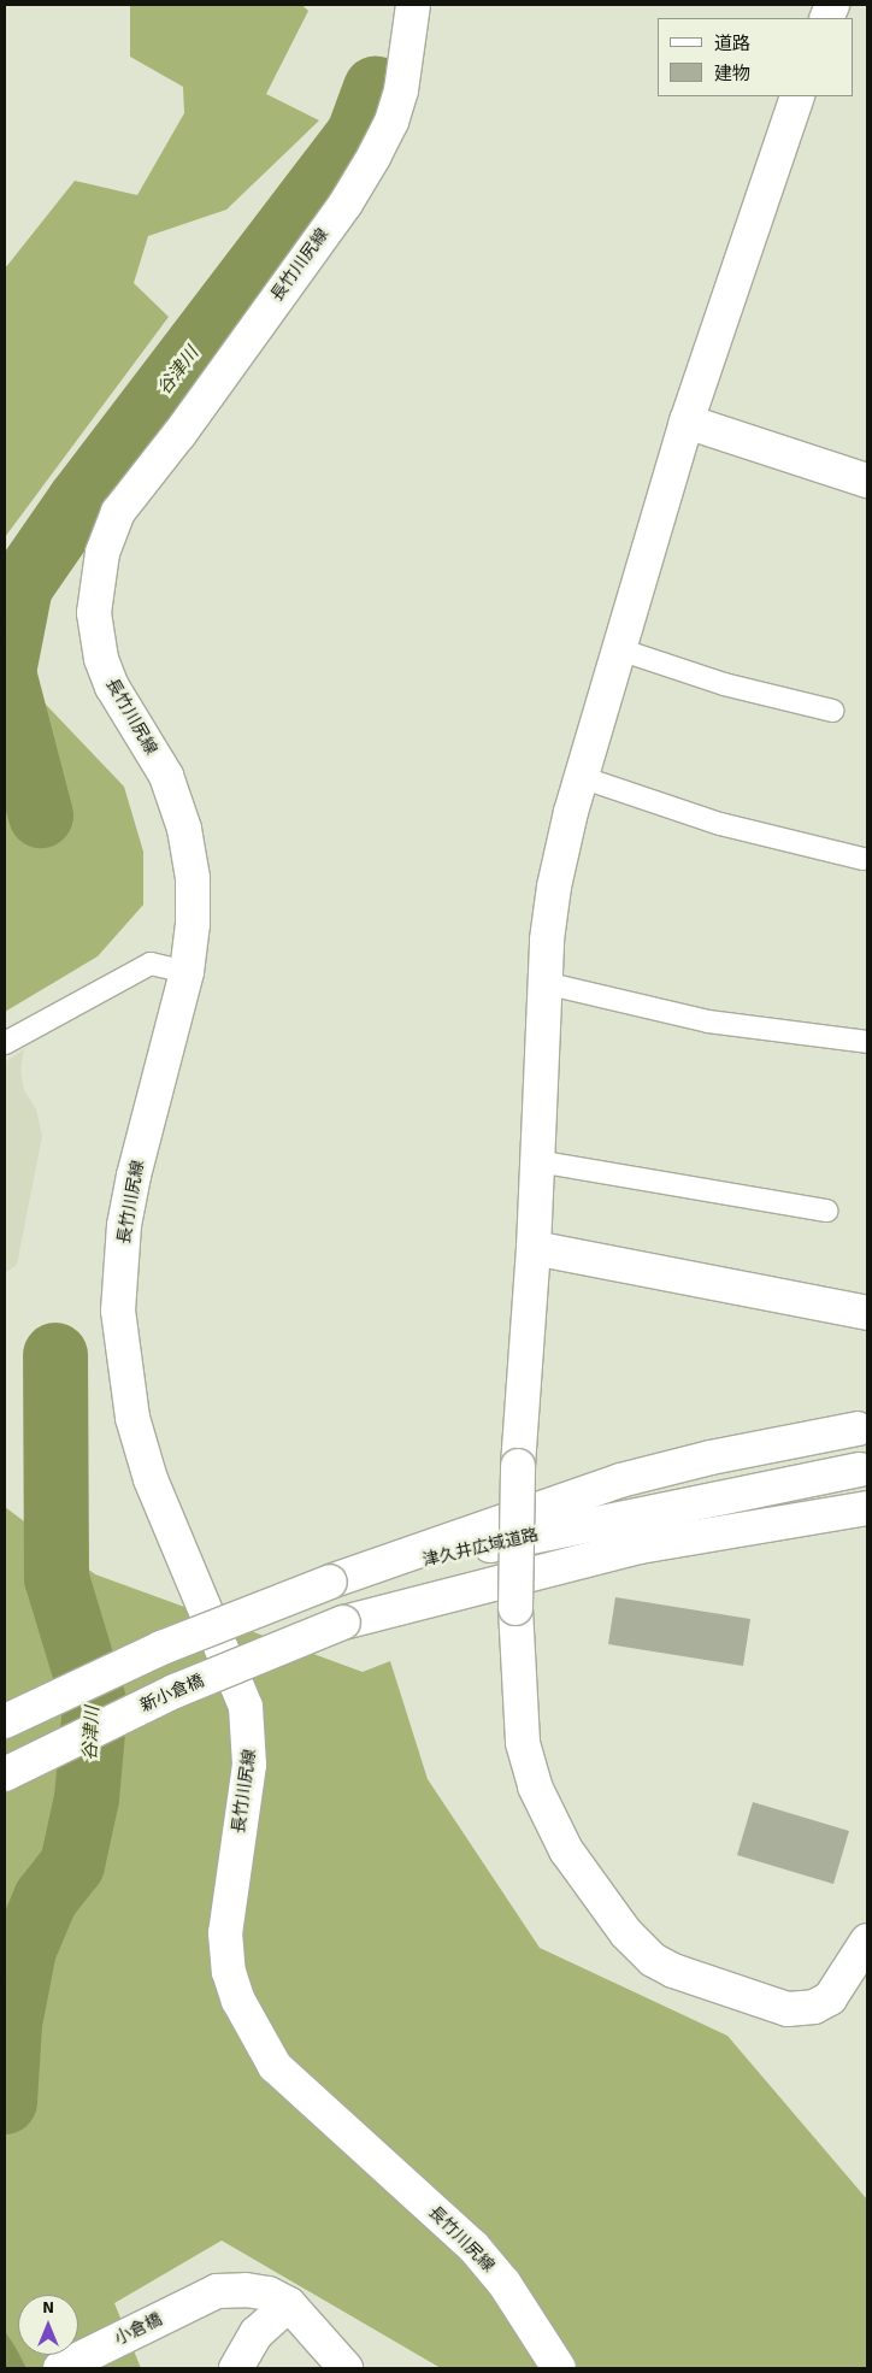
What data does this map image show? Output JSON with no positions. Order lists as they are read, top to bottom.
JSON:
{
  "streets": {
    "main road": [
      "長竹川尻線",
      "津久井広域道路",
      "新小倉橋",
      "小倉橋"
    ]
  },
  "crossings": [
    ["津久井広域道路", "新小倉橋"]
  ],
  "water": ["谷津川"],
  "legend": ["道路", "建物"],
  "north": "top"
}
